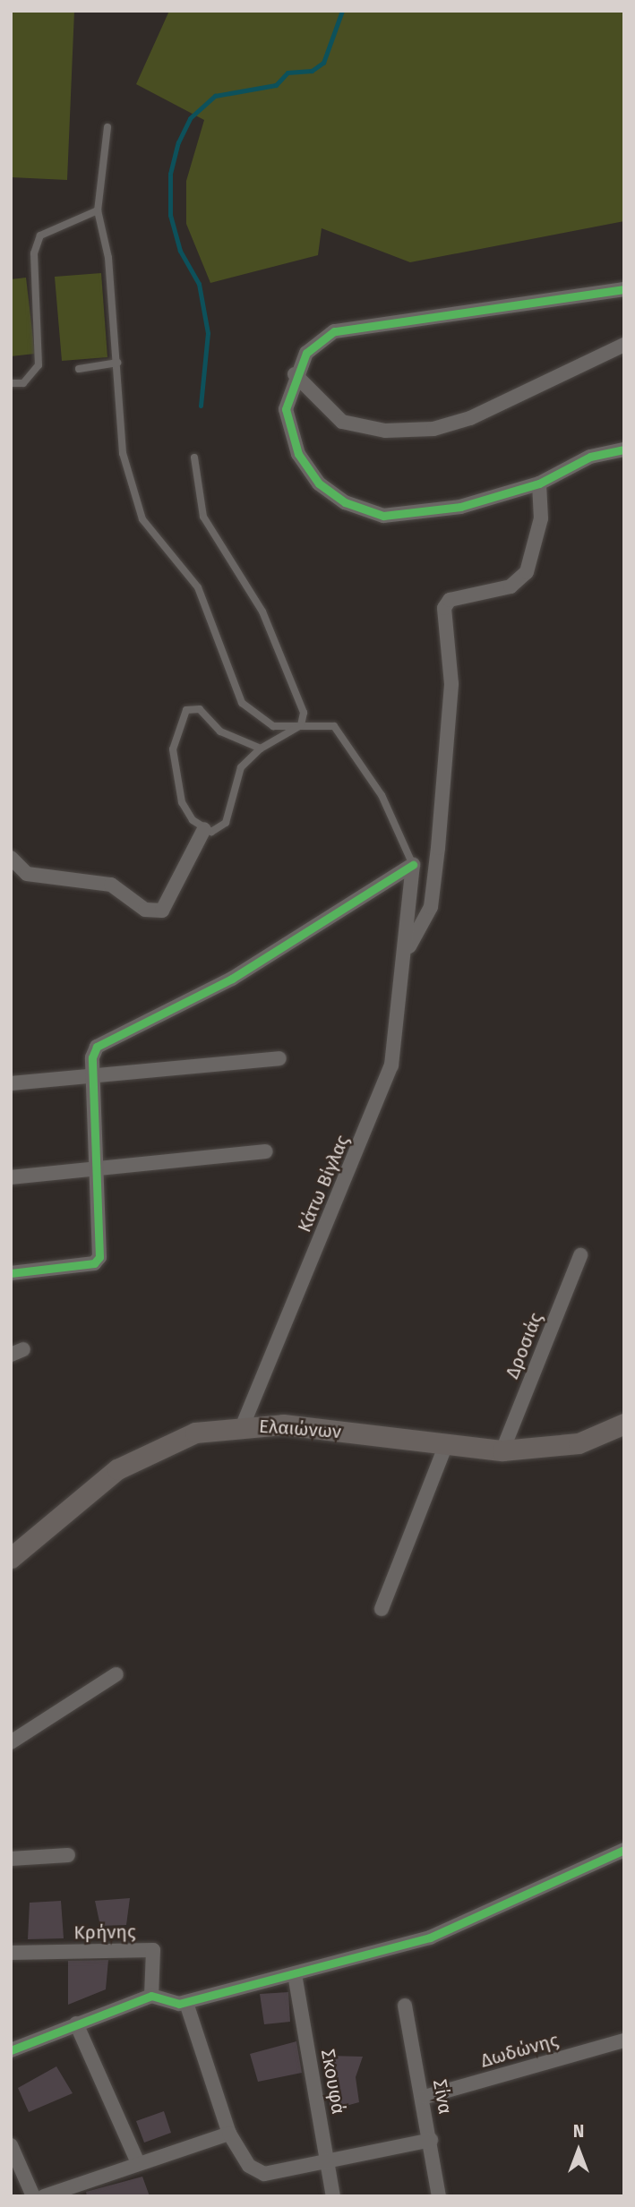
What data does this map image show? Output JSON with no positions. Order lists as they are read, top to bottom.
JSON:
{
  "streets": {
    "main road": ["Ελαιώνων"],
    "street": [
      "Κάτω Βίγλας",
      "Δροσιάς",
      "Κρήνης",
      "Δωδώνης",
      "Σκουφά",
      "Σίνα"
    ]
  },
  "crossings": [
    ["Κάτω Βίγλας", "Ελαιώνων"],
    ["Δροσιάς", "Ελαιώνων"],
    ["Δωδώνης", "Σίνα"]
  ],
  "north": "top"
}
